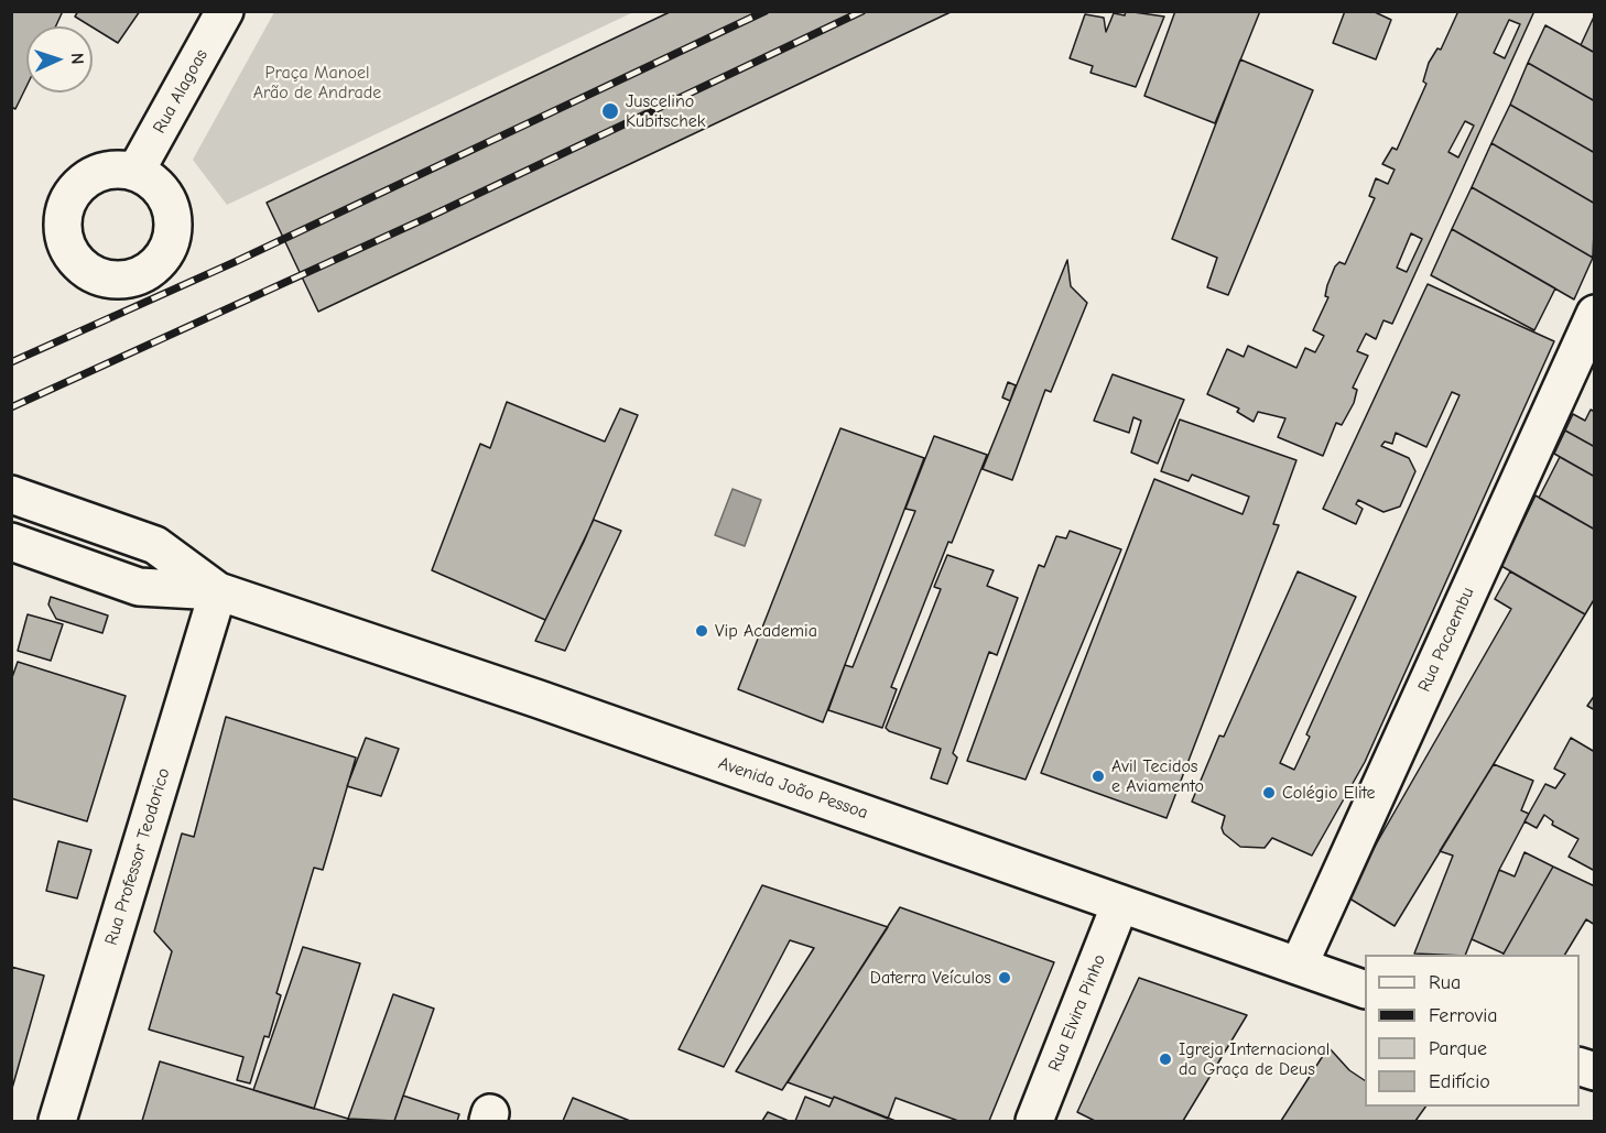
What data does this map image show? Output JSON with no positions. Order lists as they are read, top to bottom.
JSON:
{
  "streets": {
    "main road": [
      "Rua Alagoas",
      "Rua Pacaembu",
      "Avenida João Pessoa",
      "Rua Professor Teodorico",
      "Rua Elvira Pinho"
    ]
  },
  "crossings": [
    ["Rua Pacaembu", "Avenida João Pessoa"],
    ["Avenida João Pessoa", "Rua Professor Teodorico"],
    ["Avenida João Pessoa", "Rua Elvira Pinho"]
  ],
  "parks": ["Praça Manoel Arão de Andrade"],
  "places": [
    "Juscelino Kubitschek",
    "Vip Academia",
    "Avil Tecidos e Aviamento",
    "Colégio Elite",
    "Daterra Veículos",
    "Igreja Internacional da Graça de Deus"
  ],
  "legend": [
    "Rua",
    "Ferrovia",
    "Parque",
    "Edifício"
  ],
  "north": "right"
}
